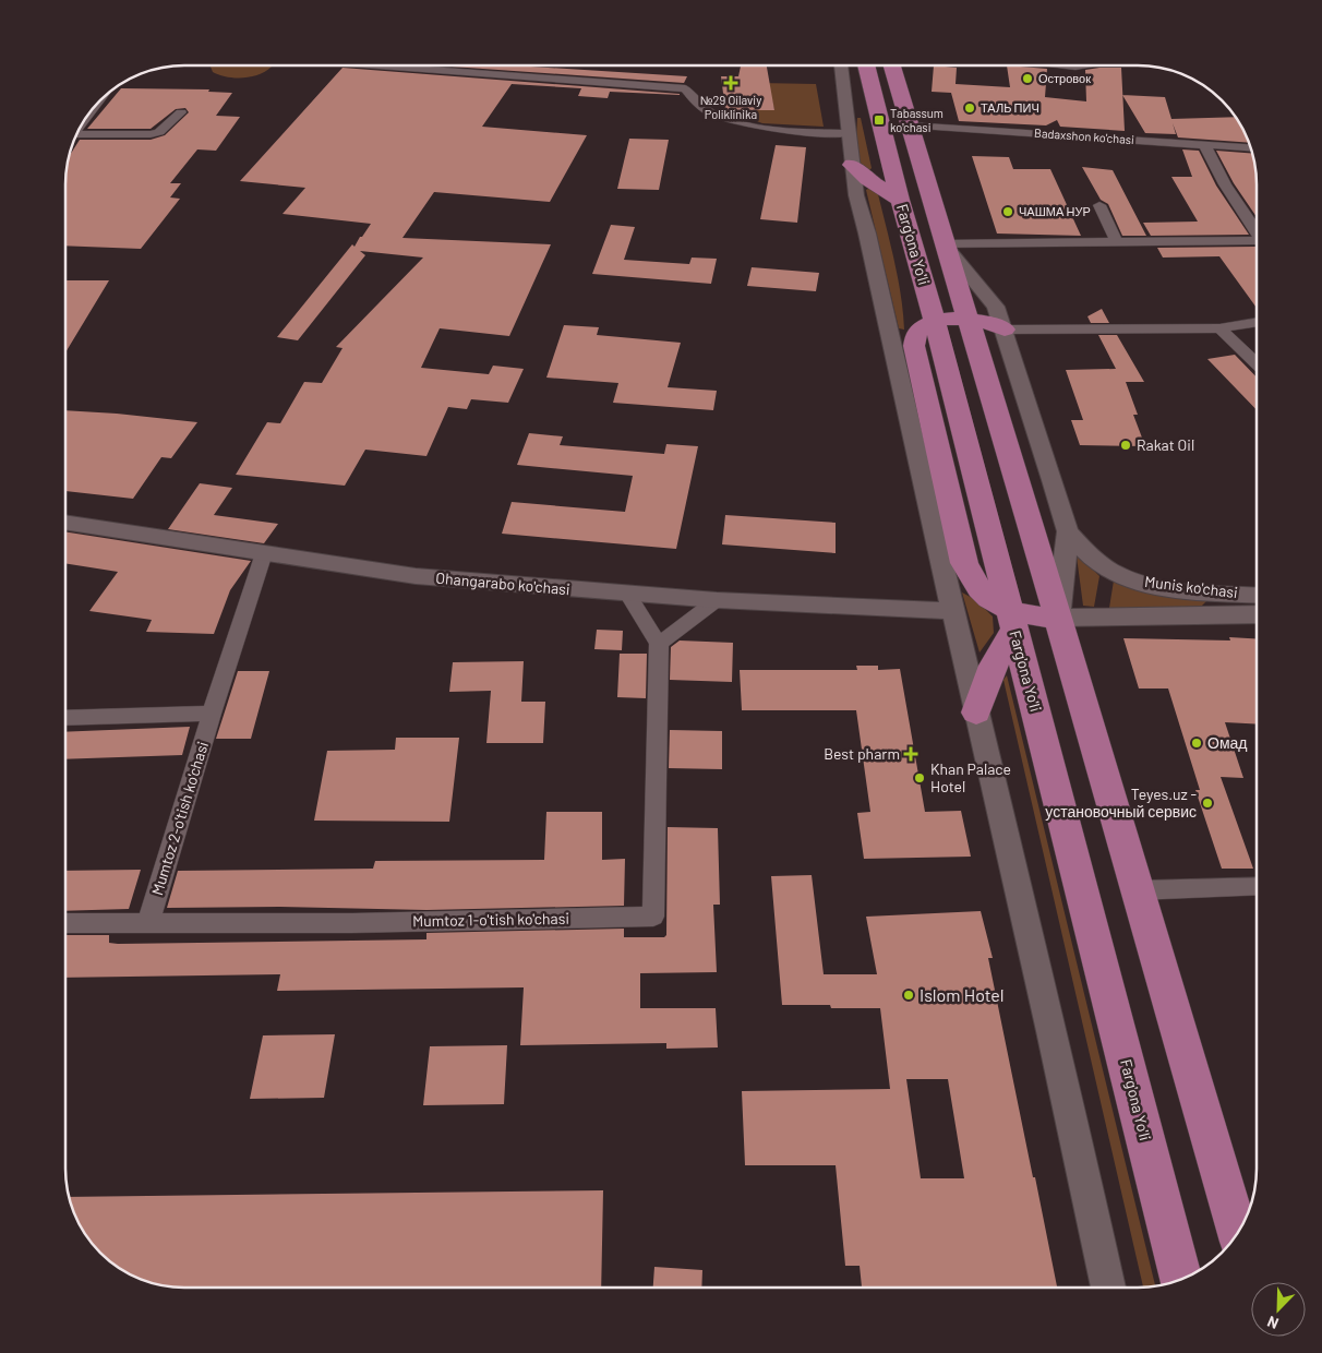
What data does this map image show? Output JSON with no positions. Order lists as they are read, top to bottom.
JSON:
{
  "streets": {
    "main road": ["Farg'ona Yo'li"],
    "street": [
      "Badaxshon ko'chasi",
      "Ohangarabo ko'chasi",
      "Munis ko'chasi",
      "Mumtoz 2-o'tish ko'chasi",
      "Mumtoz 1-o'tish ko'chasi"
    ]
  },
  "crossings": [
    ["Badaxshon ko'chasi", "Farg'ona Yo'li"],
    ["Farg'ona Yo'li", "Munis ko'chasi"],
    ["Ohangarabo ko'chasi", "Mumtoz 2-o'tish ko'chasi"],
    ["Mumtoz 2-o'tish ko'chasi", "Mumtoz 1-o'tish ko'chasi"]
  ],
  "places": {
    "other": [
      "Островок",
      "ТАЛЬ ПИЧ",
      "ЧАШМА НУР",
      "Rakat Oil",
      "Омад",
      "Khan Palace Hotel",
      "Teyes.uz - установочный сервис",
      "Islom Hotel"
    ],
    "health": ["№29 Oilaviy Poliklinika", "Best pharm"],
    "transit": ["Tabassum ko'chasi"]
  },
  "north": "bottom left"
}
